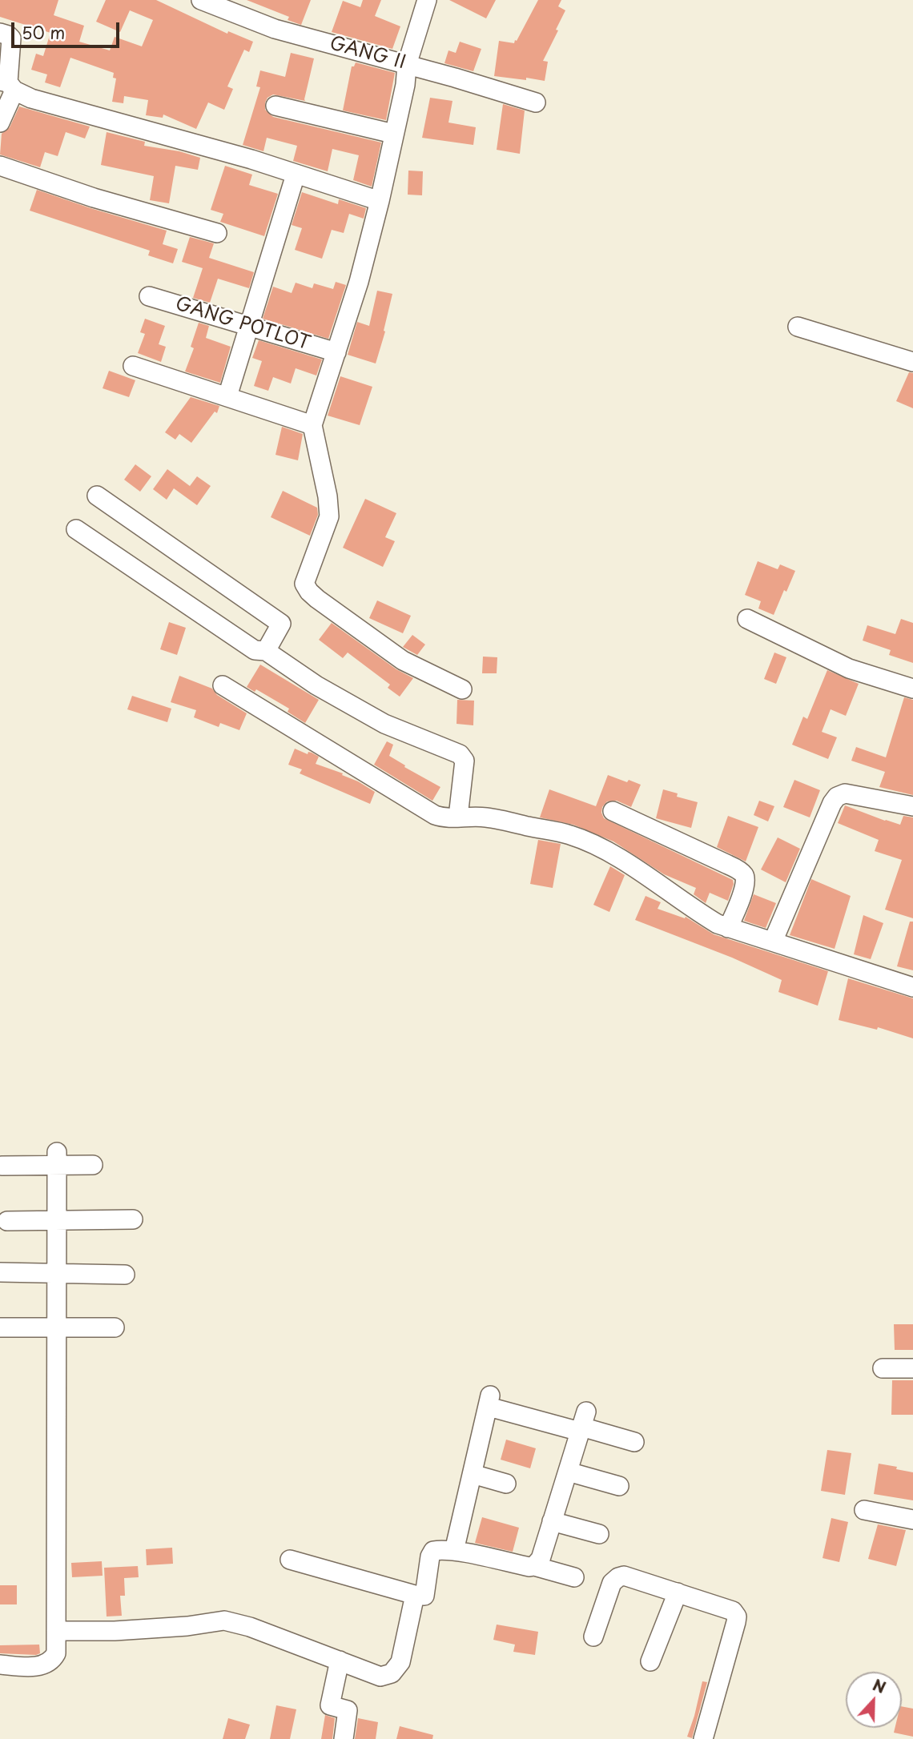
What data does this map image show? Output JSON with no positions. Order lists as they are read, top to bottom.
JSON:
{
  "streets": {
    "street": ["GANG II", "GANG POTLOT"]
  },
  "scale_bar": "50 m",
  "north": "top"
}
